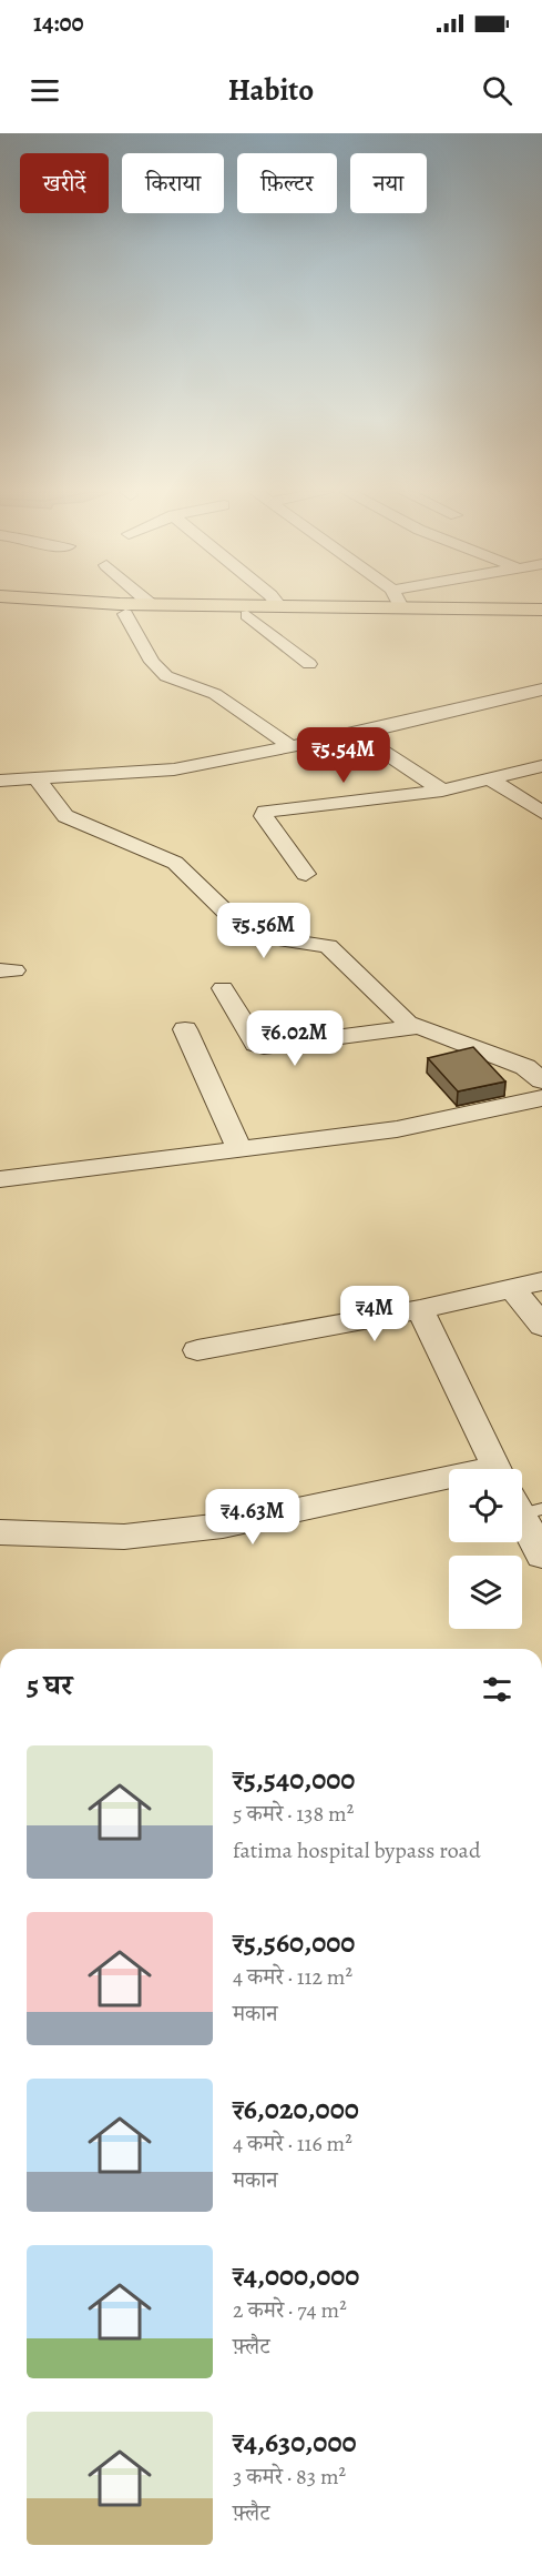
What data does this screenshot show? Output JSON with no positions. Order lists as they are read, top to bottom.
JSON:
{
  "page": {
    "status": "14:00",
    "header": "Habito",
    "chip": [
      "खरीदें",
      "किराया",
      "फ़िल्टर",
      "नया"
    ],
    "price": [
      "₹5.54M",
      "₹5.56M",
      "₹6.02M",
      "₹4M",
      "₹4.63M"
    ],
    "heading": "5 घर",
    "list": [
      {
        "name": "₹5,540,000",
        "note": "5 कमरे · 138 m² · fatima hospital bypass road"
      },
      {
        "name": "₹5,560,000",
        "note": "4 कमरे · 112 m² · मकान"
      },
      {
        "name": "₹6,020,000",
        "note": "4 कमरे · 116 m² · मकान"
      },
      {
        "name": "₹4,000,000",
        "note": "2 कमरे · 74 m² · फ़्लैट"
      },
      {
        "name": "₹4,630,000",
        "note": "3 कमरे · 83 m² · फ़्लैट"
      }
    ]
  }
}
